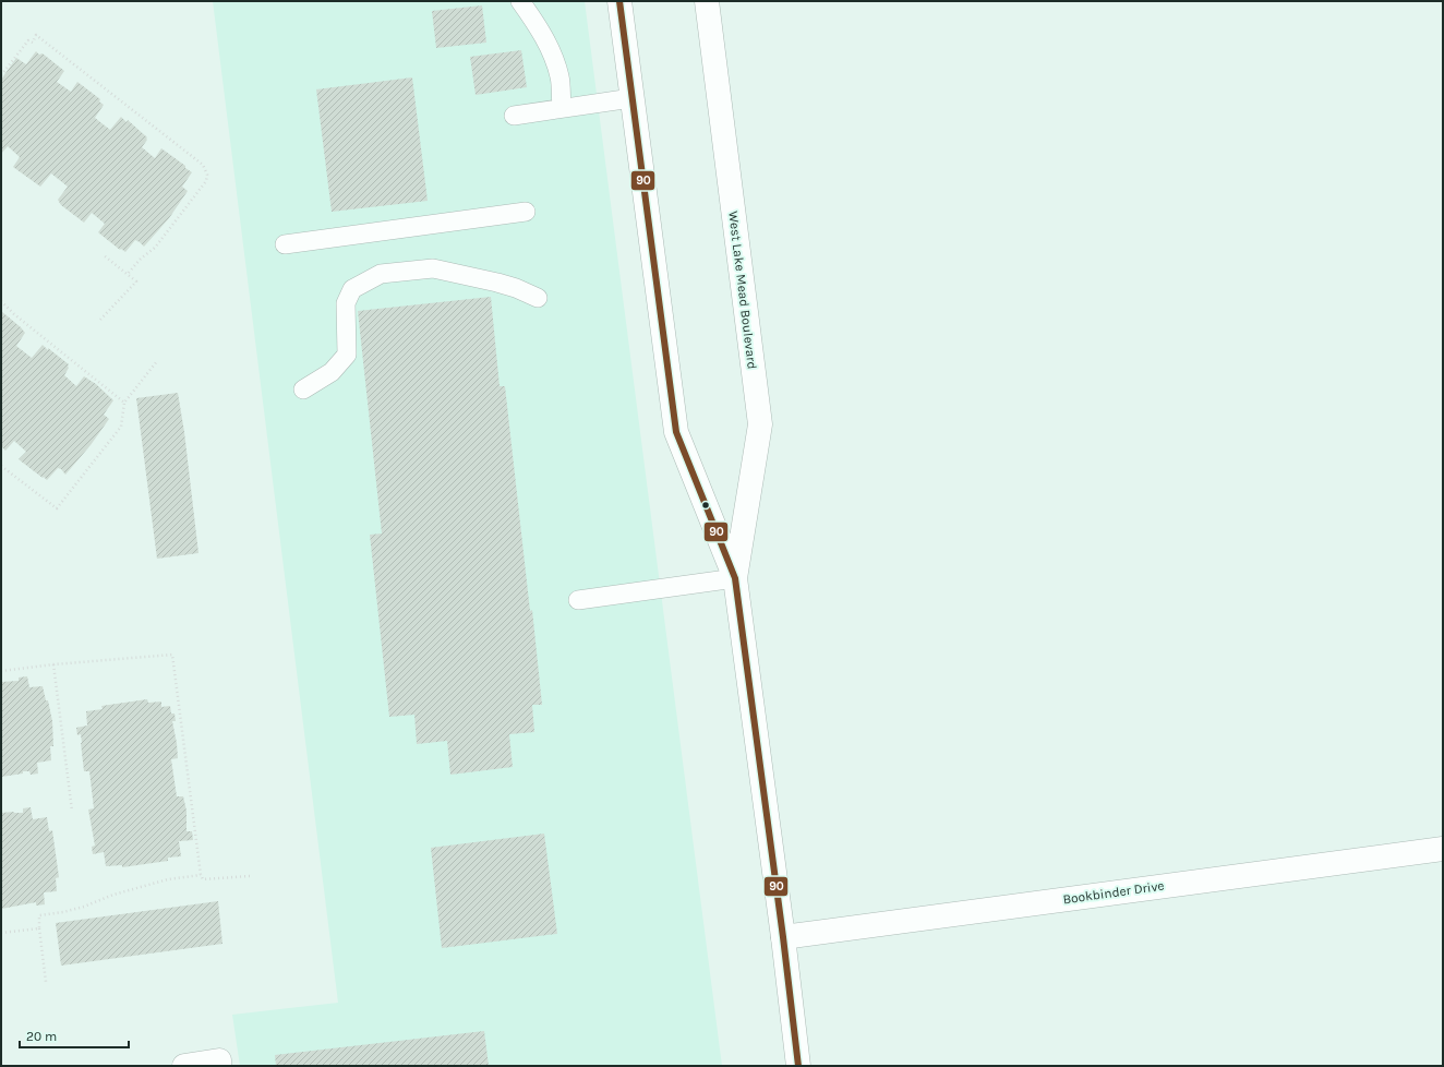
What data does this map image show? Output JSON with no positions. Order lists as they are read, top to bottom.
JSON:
{
  "streets": {
    "main road": ["West Lake Mead Boulevard", "Bookbinder Drive"]
  },
  "crossings": [
    ["West Lake Mead Boulevard", "Bookbinder Drive"]
  ],
  "lines": ["transit line 90"],
  "scale_bar": "20 m"
}
